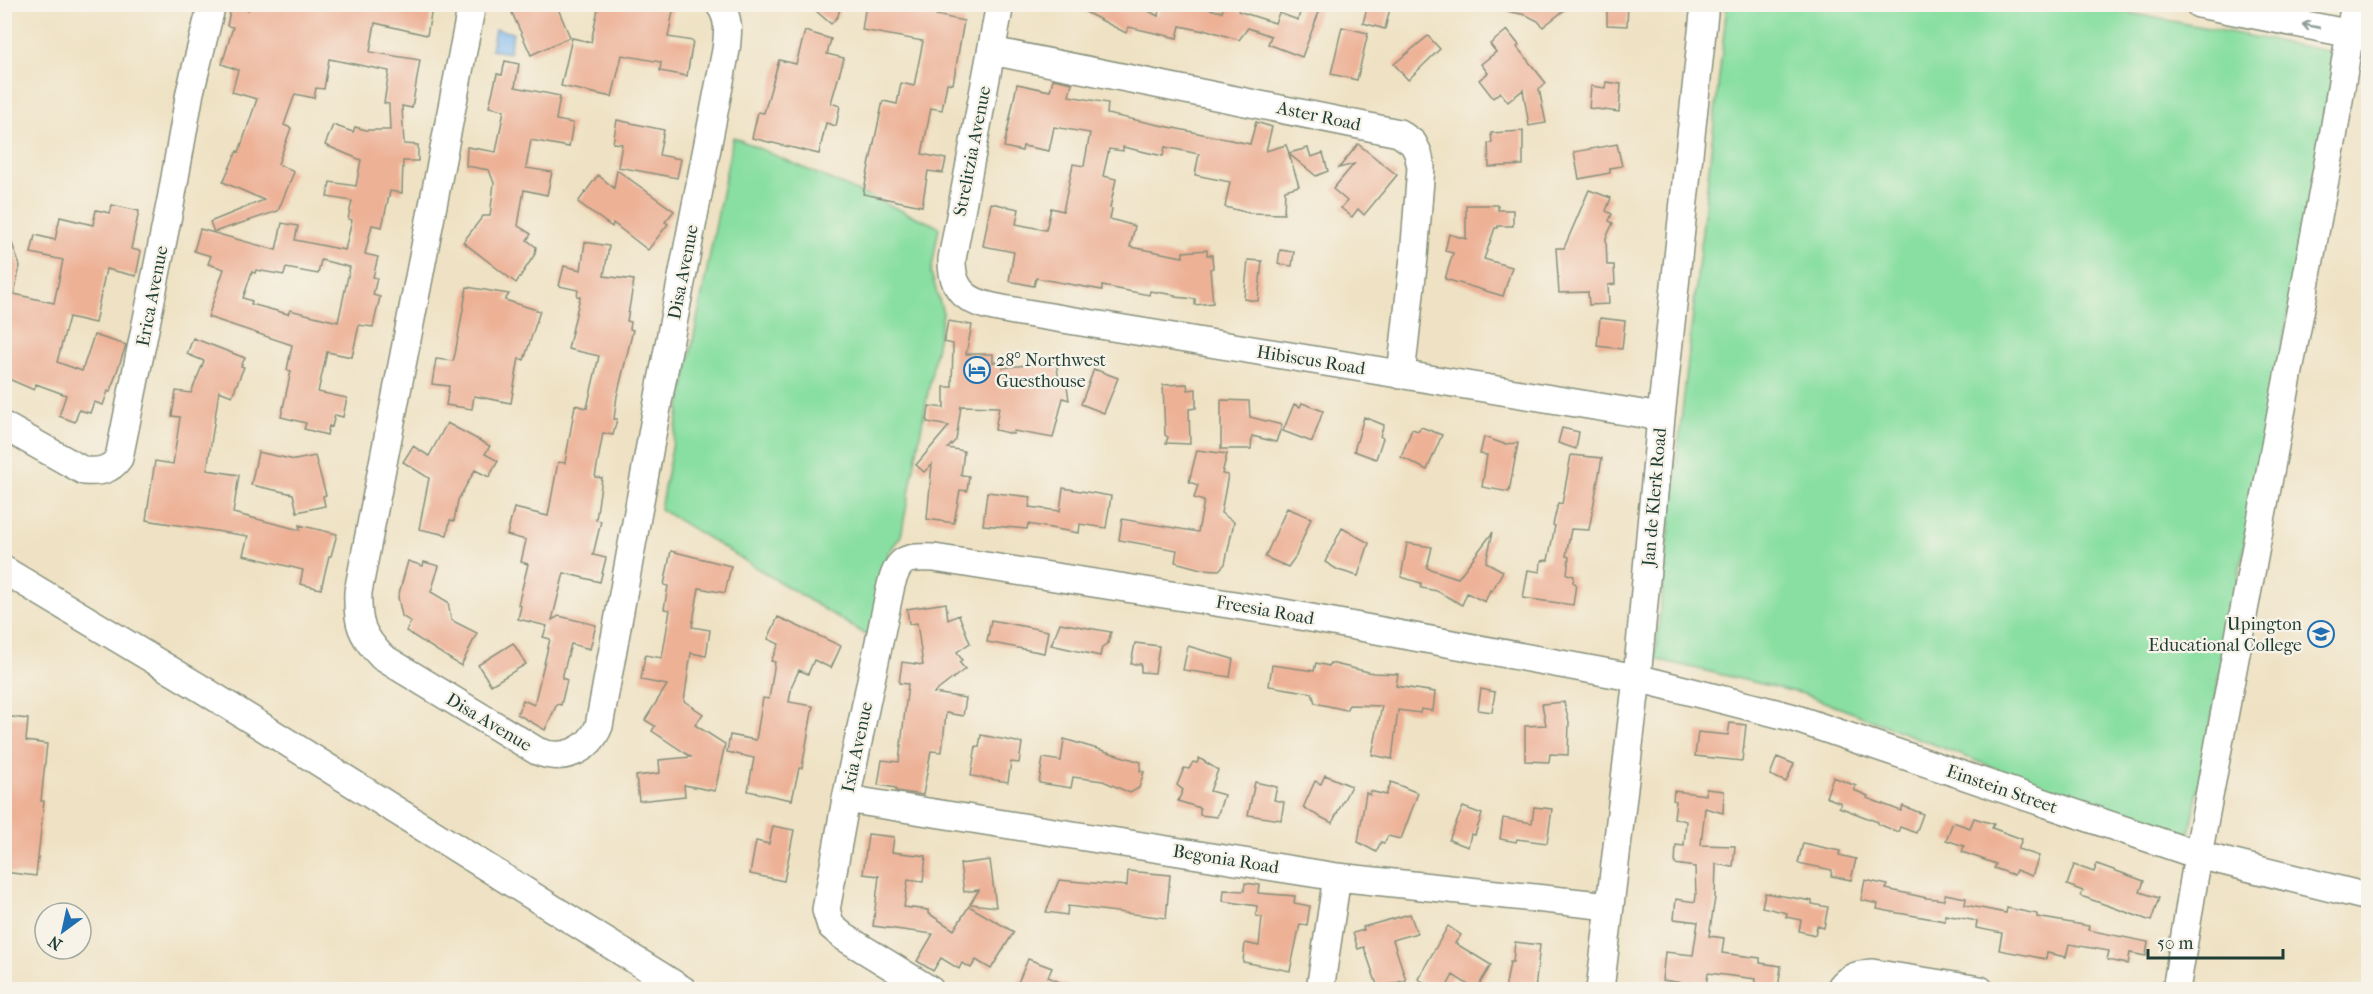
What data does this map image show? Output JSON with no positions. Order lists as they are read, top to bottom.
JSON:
{
  "streets": {
    "street": [
      "Aster Road",
      "Strelitzia Avenue",
      "Disa Avenue",
      "Erica Avenue",
      "Hibiscus Road",
      "Jan de Klerk Road",
      "Freesia Road",
      "Ixia Avenue",
      "Einstein Street",
      "Begonia Road"
    ]
  },
  "crossings": [
    ["Aster Road", "Strelitzia Avenue"],
    ["Aster Road", "Hibiscus Road"],
    ["Strelitzia Avenue", "Hibiscus Road"],
    ["Hibiscus Road", "Jan de Klerk Road"],
    ["Jan de Klerk Road", "Freesia Road"],
    ["Jan de Klerk Road", "Einstein Street"],
    ["Jan de Klerk Road", "Begonia Road"],
    ["Freesia Road", "Ixia Avenue"],
    ["Freesia Road", "Einstein Street"],
    ["Ixia Avenue", "Begonia Road"]
  ],
  "places": {
    "hotel": ["28° Northwest Guesthouse"],
    "school or university": ["Upington Educational College"]
  },
  "scale_bar": "50 m",
  "north": "bottom left"
}
